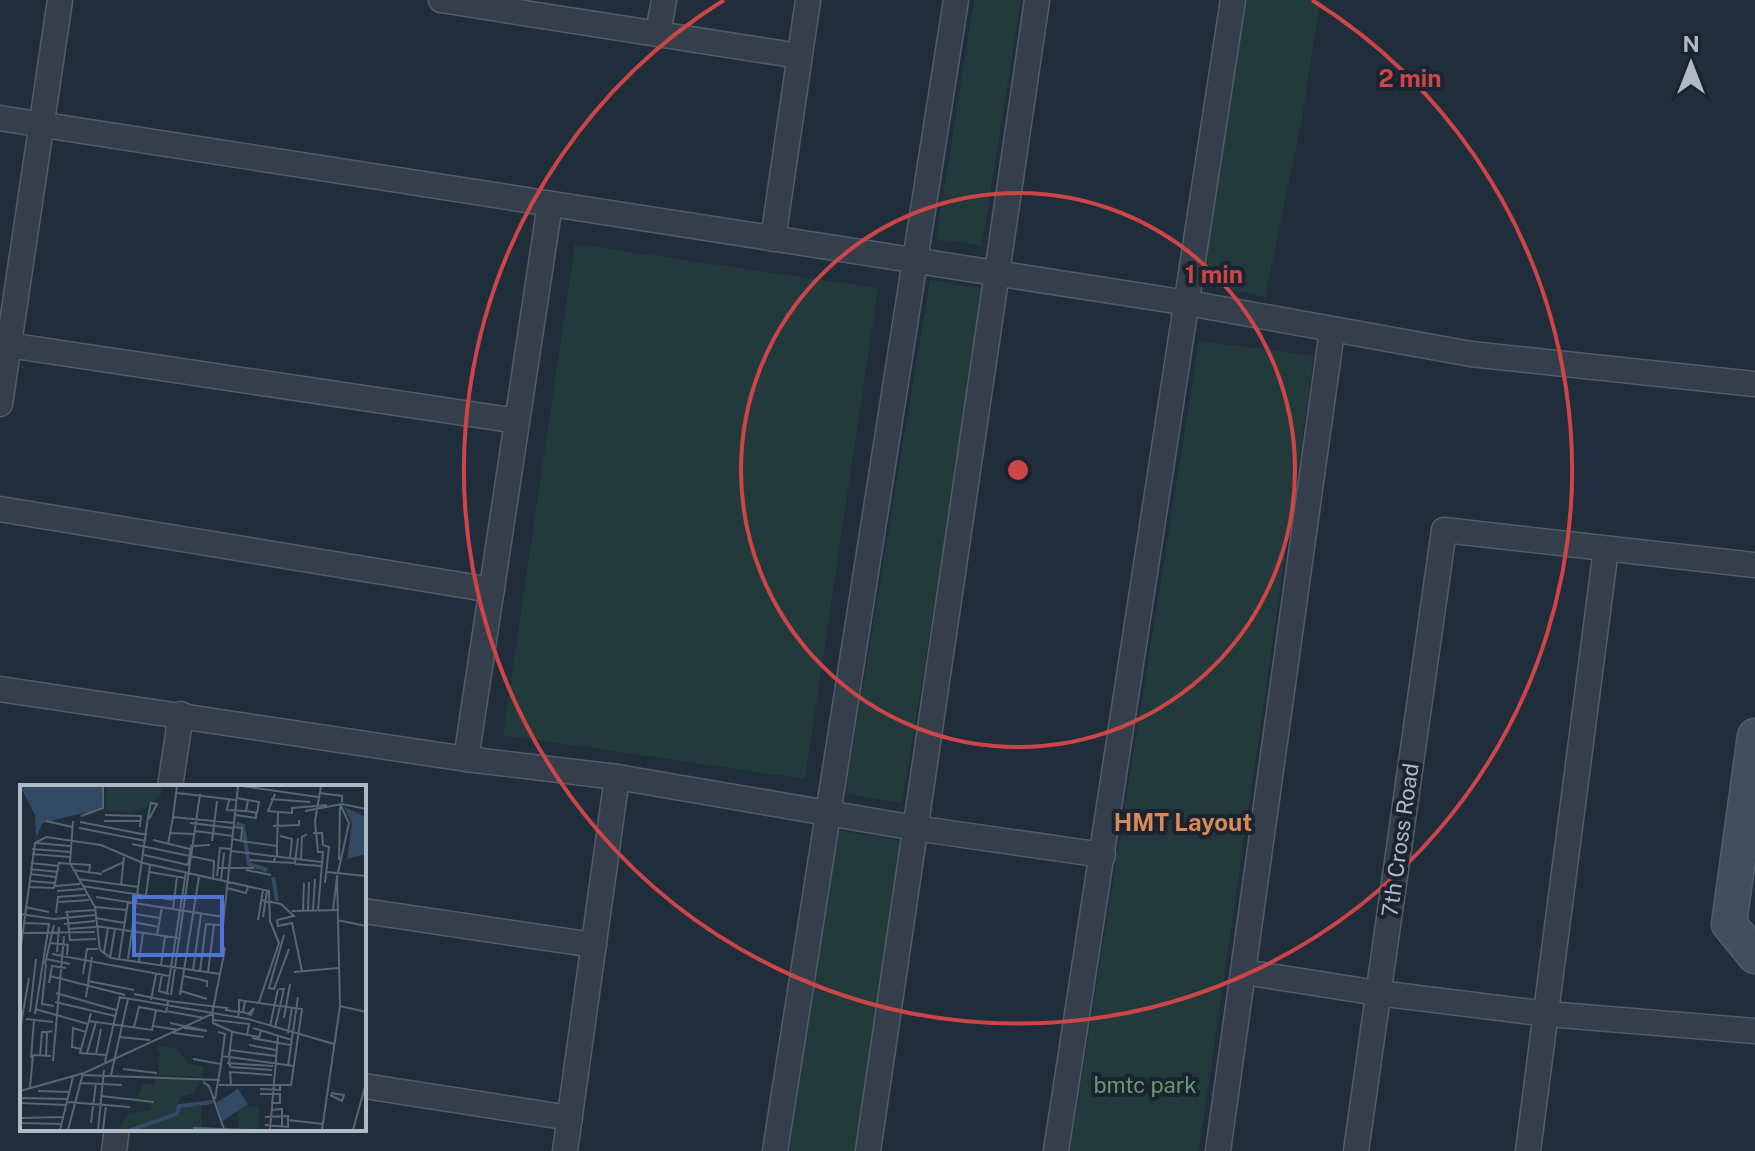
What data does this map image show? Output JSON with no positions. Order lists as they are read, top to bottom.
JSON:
{
  "streets": {
    "street": ["7th Cross Road"]
  },
  "districts": ["HMT Layout"],
  "parks": ["bmtc park"],
  "north": "top",
  "rings": ["2 min", "1 min"]
}
